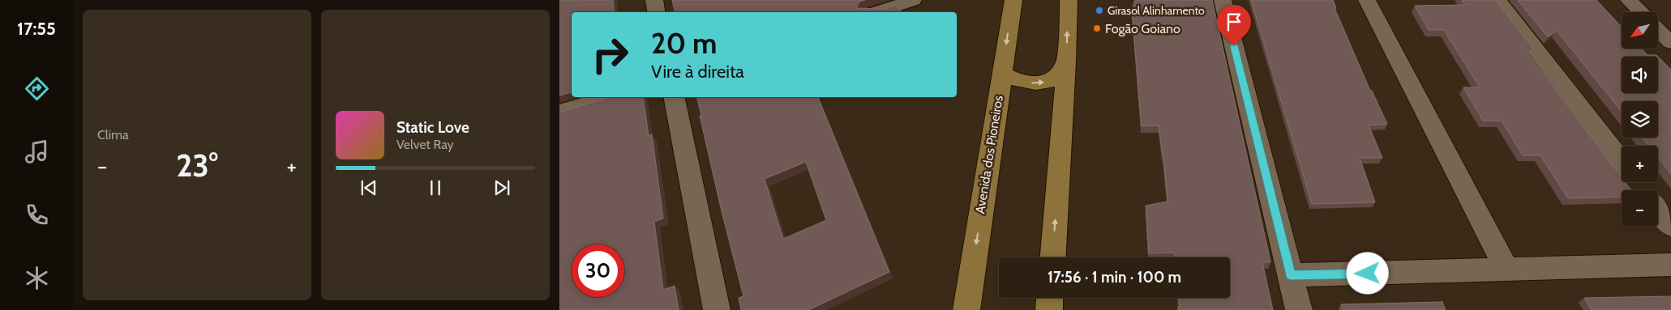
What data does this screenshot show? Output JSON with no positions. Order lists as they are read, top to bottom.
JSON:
{
  "streets": {
    "main road": ["Avenida dos Pioneiros"]
  },
  "places": ["Girasol Alinhamento", "Fogão Goiano"],
  "north": "bottom left",
  "page": {
    "tabs": "17:55",
    "tile": "Clima",
    "map_buttons": ["+", "−"],
    "turn": ["20 m", "Vire à direita"],
    "song": ["Static Love", "Velvet Ray"],
    "heat": ["−", "23°", "+"],
    "limit": "30",
    "trip": "17:56 · 1 min · 100 m"
  }
}
